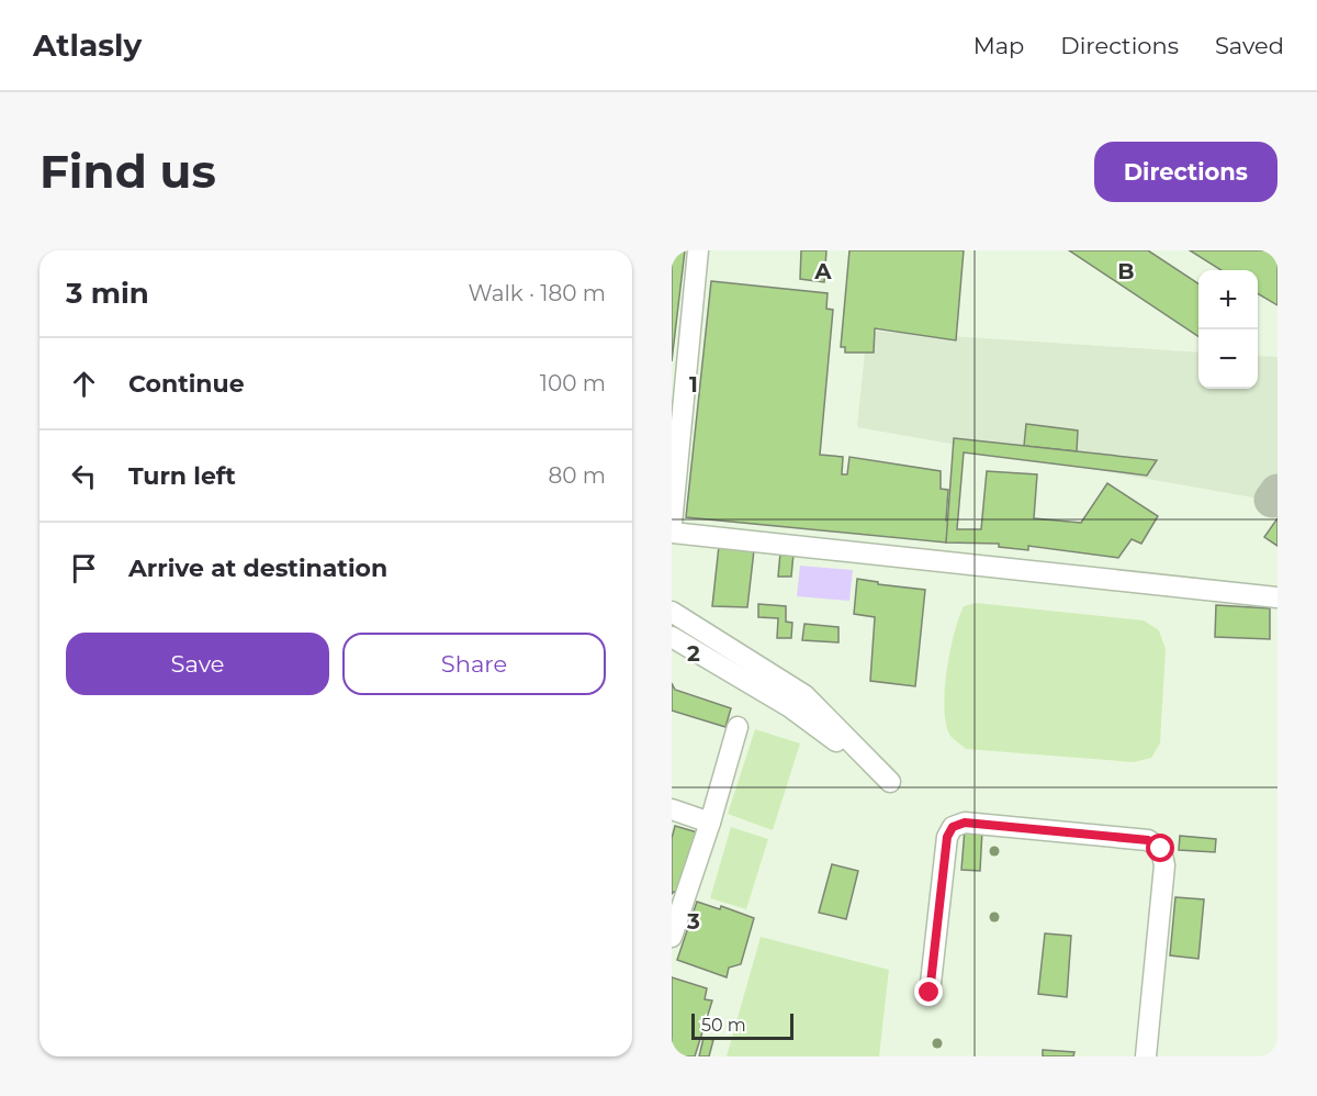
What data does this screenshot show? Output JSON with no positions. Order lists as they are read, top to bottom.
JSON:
{
  "scale_bar": "50 m",
  "page": {
    "header": "Atlasly",
    "nav": ["Map", "Directions", "Saved"],
    "buttons": [
      "Directions",
      ["Save", "Share"]
    ],
    "title": "Find us",
    "heading": ["3 min", "Walk · 180 m"],
    "map_buttons": ["+", "−"],
    "list": [
      ["Continue", "100 m"],
      ["Turn left", "80 m"],
      "Arrive at destination"
    ],
    "scale": "50 m"
  },
  "grid": {
    "columns": ["A", "B"],
    "rows": ["1", "2", "3"]
  }
}
